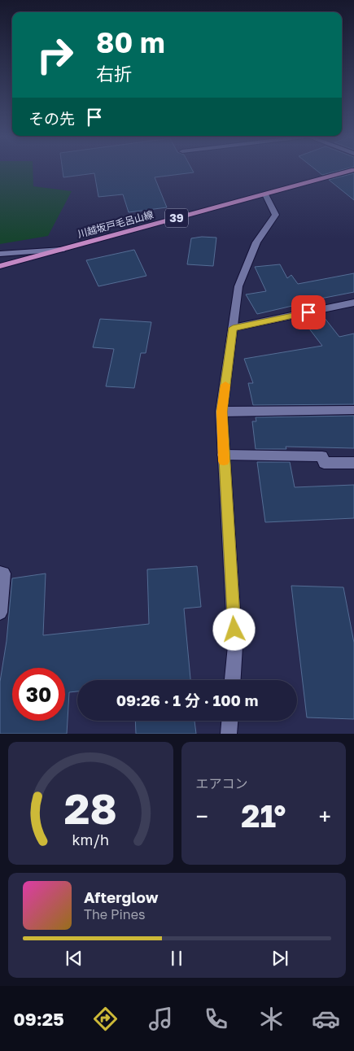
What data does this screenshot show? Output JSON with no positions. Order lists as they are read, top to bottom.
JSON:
{
  "streets": {
    "main road": ["39", "川越坂戸毛呂山線"]
  },
  "page": {
    "turn": ["80 m", "右折"],
    "then": "その先",
    "limit": "30",
    "trip": "09:26 · 1 分 · 100 m",
    "tile": "エアコン",
    "heat": ["−", "21°", "+"],
    "song": ["Afterglow", "The Pines"],
    "tabs": "09:25",
    "gauge": ["28", "km/h"]
  }
}
